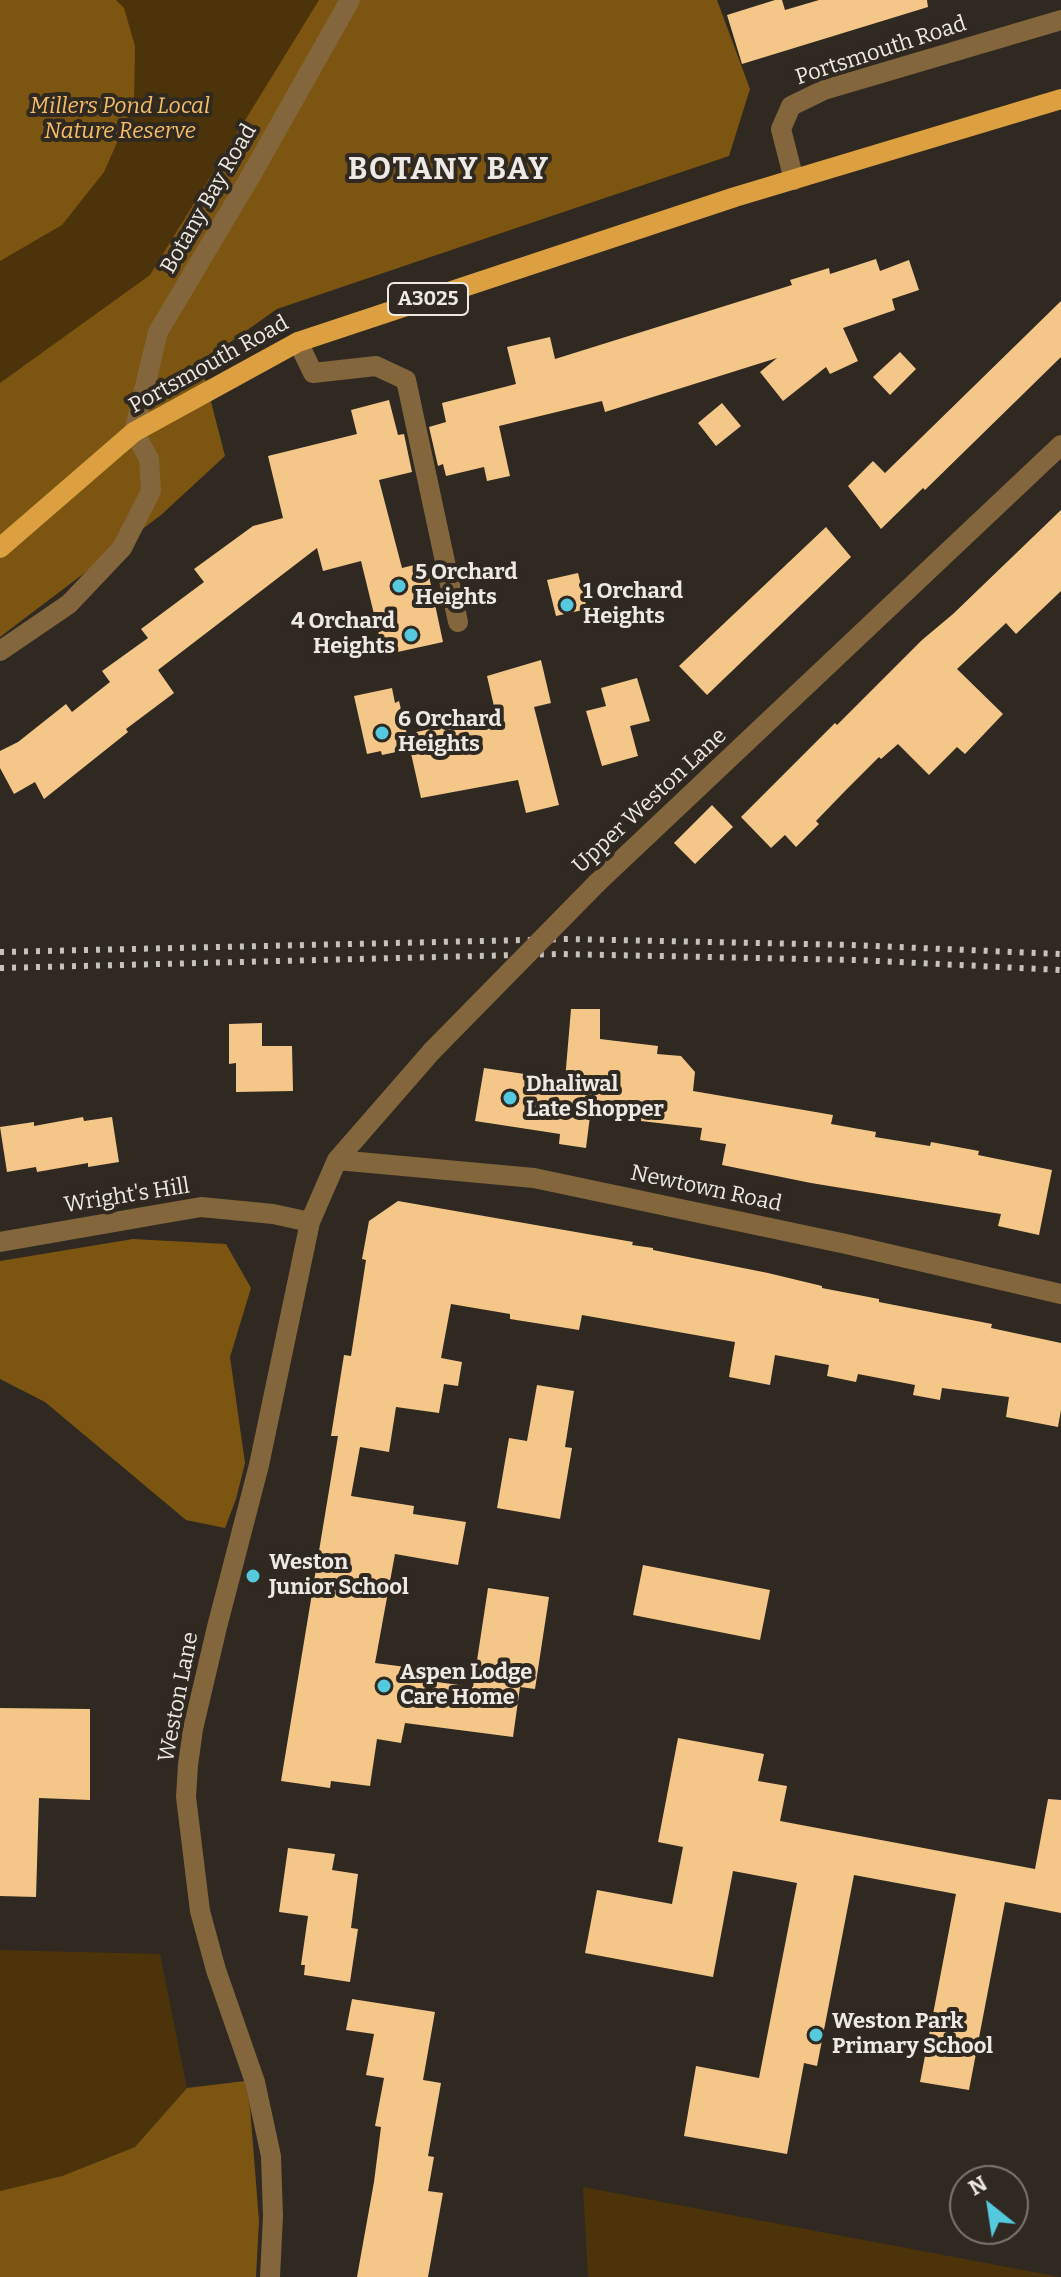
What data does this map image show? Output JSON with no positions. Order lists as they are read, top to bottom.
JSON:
{
  "streets": {
    "main road": ["Portsmouth Road", "A3025"],
    "street": [
      "Botany Bay Road",
      "Upper Weston Lane",
      "Newtown Road",
      "Wright's Hill",
      "Weston Lane"
    ]
  },
  "crossings": [
    ["Portsmouth Road", "Botany Bay Road"],
    ["Upper Weston Lane", "Newtown Road"],
    ["Upper Weston Lane", "Wright's Hill"],
    ["Upper Weston Lane", "Weston Lane"],
    ["Wright's Hill", "Weston Lane"]
  ],
  "districts": ["BOTANY BAY"],
  "parks": ["Millers Pond Local Nature Reserve"],
  "places": [
    "5 Orchard Heights",
    "1 Orchard Heights",
    "4 Orchard Heights",
    "6 Orchard Heights",
    "Dhaliwal Late Shopper",
    "Weston Junior School",
    "Aspen Lodge Care Home",
    "Weston Park Primary School"
  ],
  "north": "top left"
}
